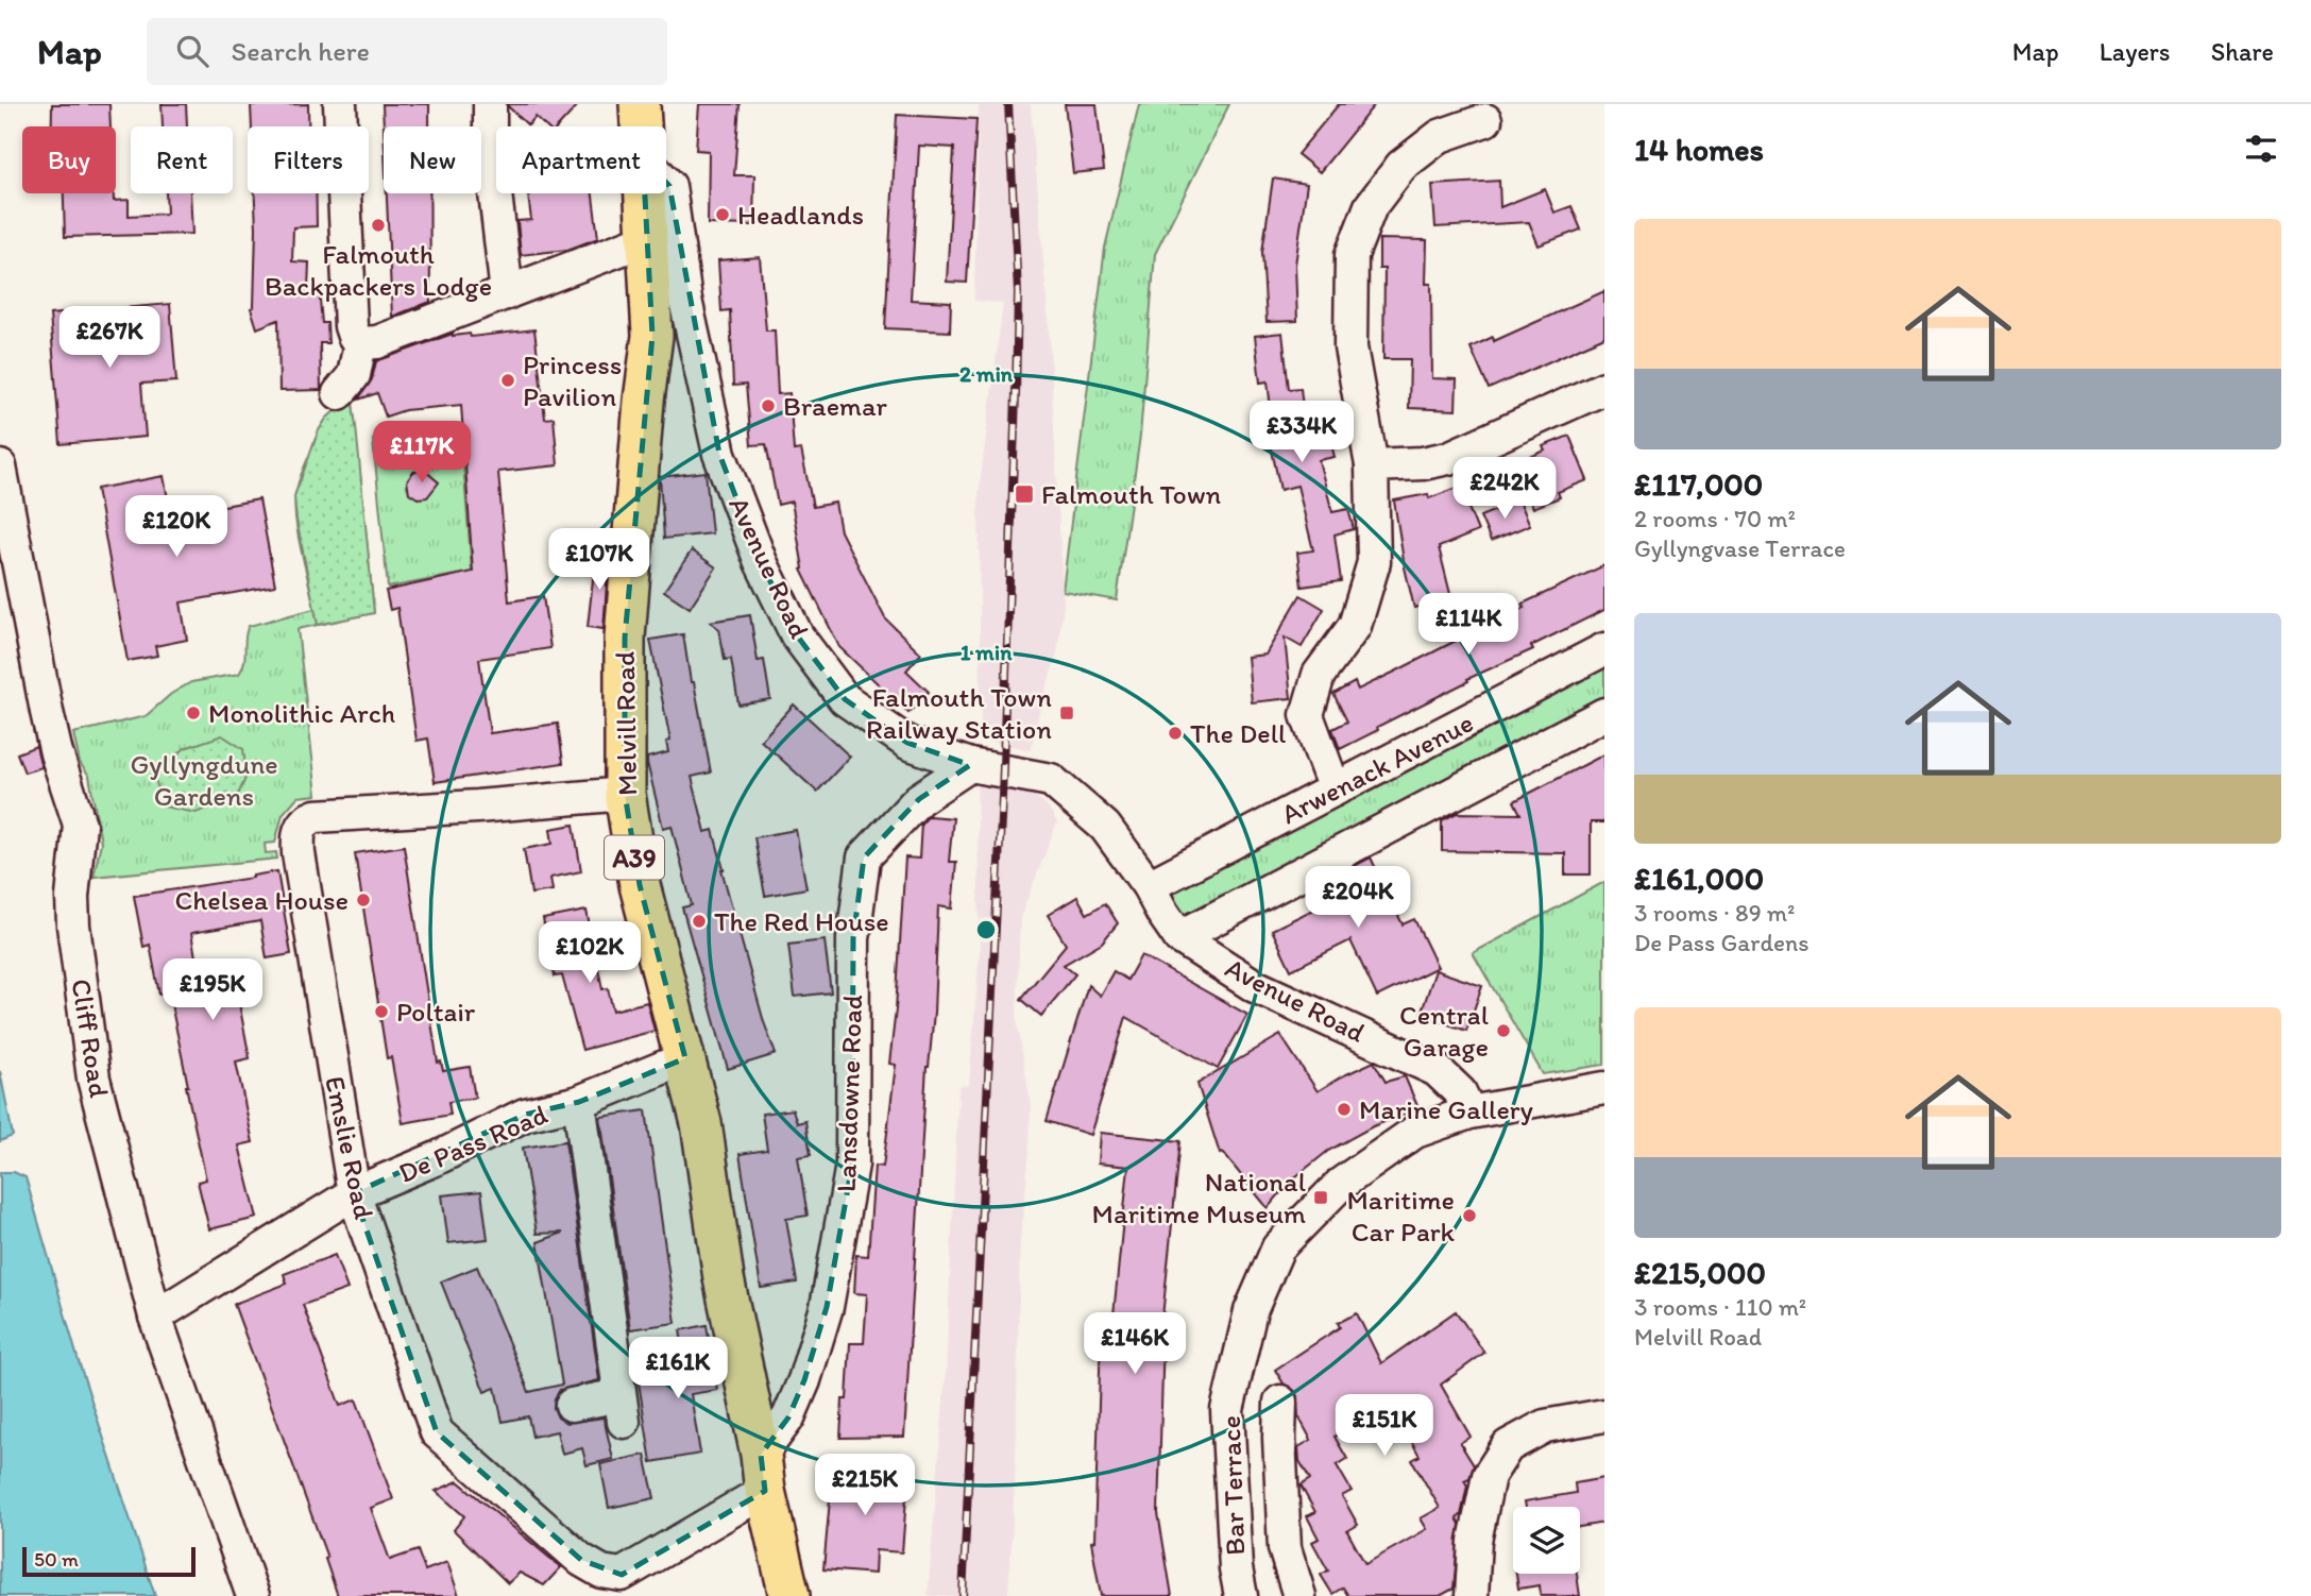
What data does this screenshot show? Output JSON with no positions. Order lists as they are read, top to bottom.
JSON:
{
  "streets": {
    "main road": ["Melvill Road", "A39"],
    "street": [
      "Avenue Road",
      "Arwenack Avenue",
      "Cliff Road",
      "Lansdowne Road",
      "De Pass Road",
      "Emslie Road",
      "Bar Terrace"
    ]
  },
  "crossings": [
    ["Avenue Road", "Arwenack Avenue"],
    ["Avenue Road", "Lansdowne Road"],
    ["Avenue Road", "Bar Terrace"],
    ["Melvill Road", "Lansdowne Road"],
    ["Melvill Road", "De Pass Road"],
    ["Melvill Road", "Emslie Road"],
    ["Cliff Road", "De Pass Road"],
    ["Lansdowne Road", "Emslie Road"],
    ["De Pass Road", "Emslie Road"]
  ],
  "parks": ["Gyllyngdune Gardens"],
  "places": {
    "other": [
      "Headlands",
      "Falmouth Backpackers Lodge",
      "Princess Pavilion",
      "Braemar",
      "Monolithic Arch",
      "The Dell",
      "Chelsea House",
      "The Red House",
      "Poltair",
      "Central Garage",
      "Marine Gallery",
      "Maritime Car Park"
    ],
    "transit": ["Falmouth Town", "Falmouth Town Railway Station", "National Maritime Museum"]
  },
  "scale_bar": "50 m",
  "page": {
    "header": "Map",
    "search": "Search here",
    "nav": ["Map", "Layers", "Share"],
    "heading": "14 homes",
    "chip": [
      "Buy",
      "Rent",
      "Filters",
      "New",
      "Apartment"
    ],
    "list": [
      {
        "name": "£117,000",
        "note": "2 rooms · 70 m² · Gyllyngvase Terrace"
      },
      {
        "name": "£161,000",
        "note": "3 rooms · 89 m² · De Pass Gardens"
      },
      {
        "name": "£215,000",
        "note": "3 rooms · 110 m² · Melvill Road"
      }
    ],
    "price": [
      "£267K",
      "£334K",
      "£117K",
      "£242K",
      "£120K",
      "£107K",
      "£114K",
      "£204K",
      "£102K",
      "£195K",
      "£146K",
      "£161K",
      "£151K",
      "£215K"
    ],
    "scale": "50 m"
  },
  "rings": ["2 min", "1 min"]
}
